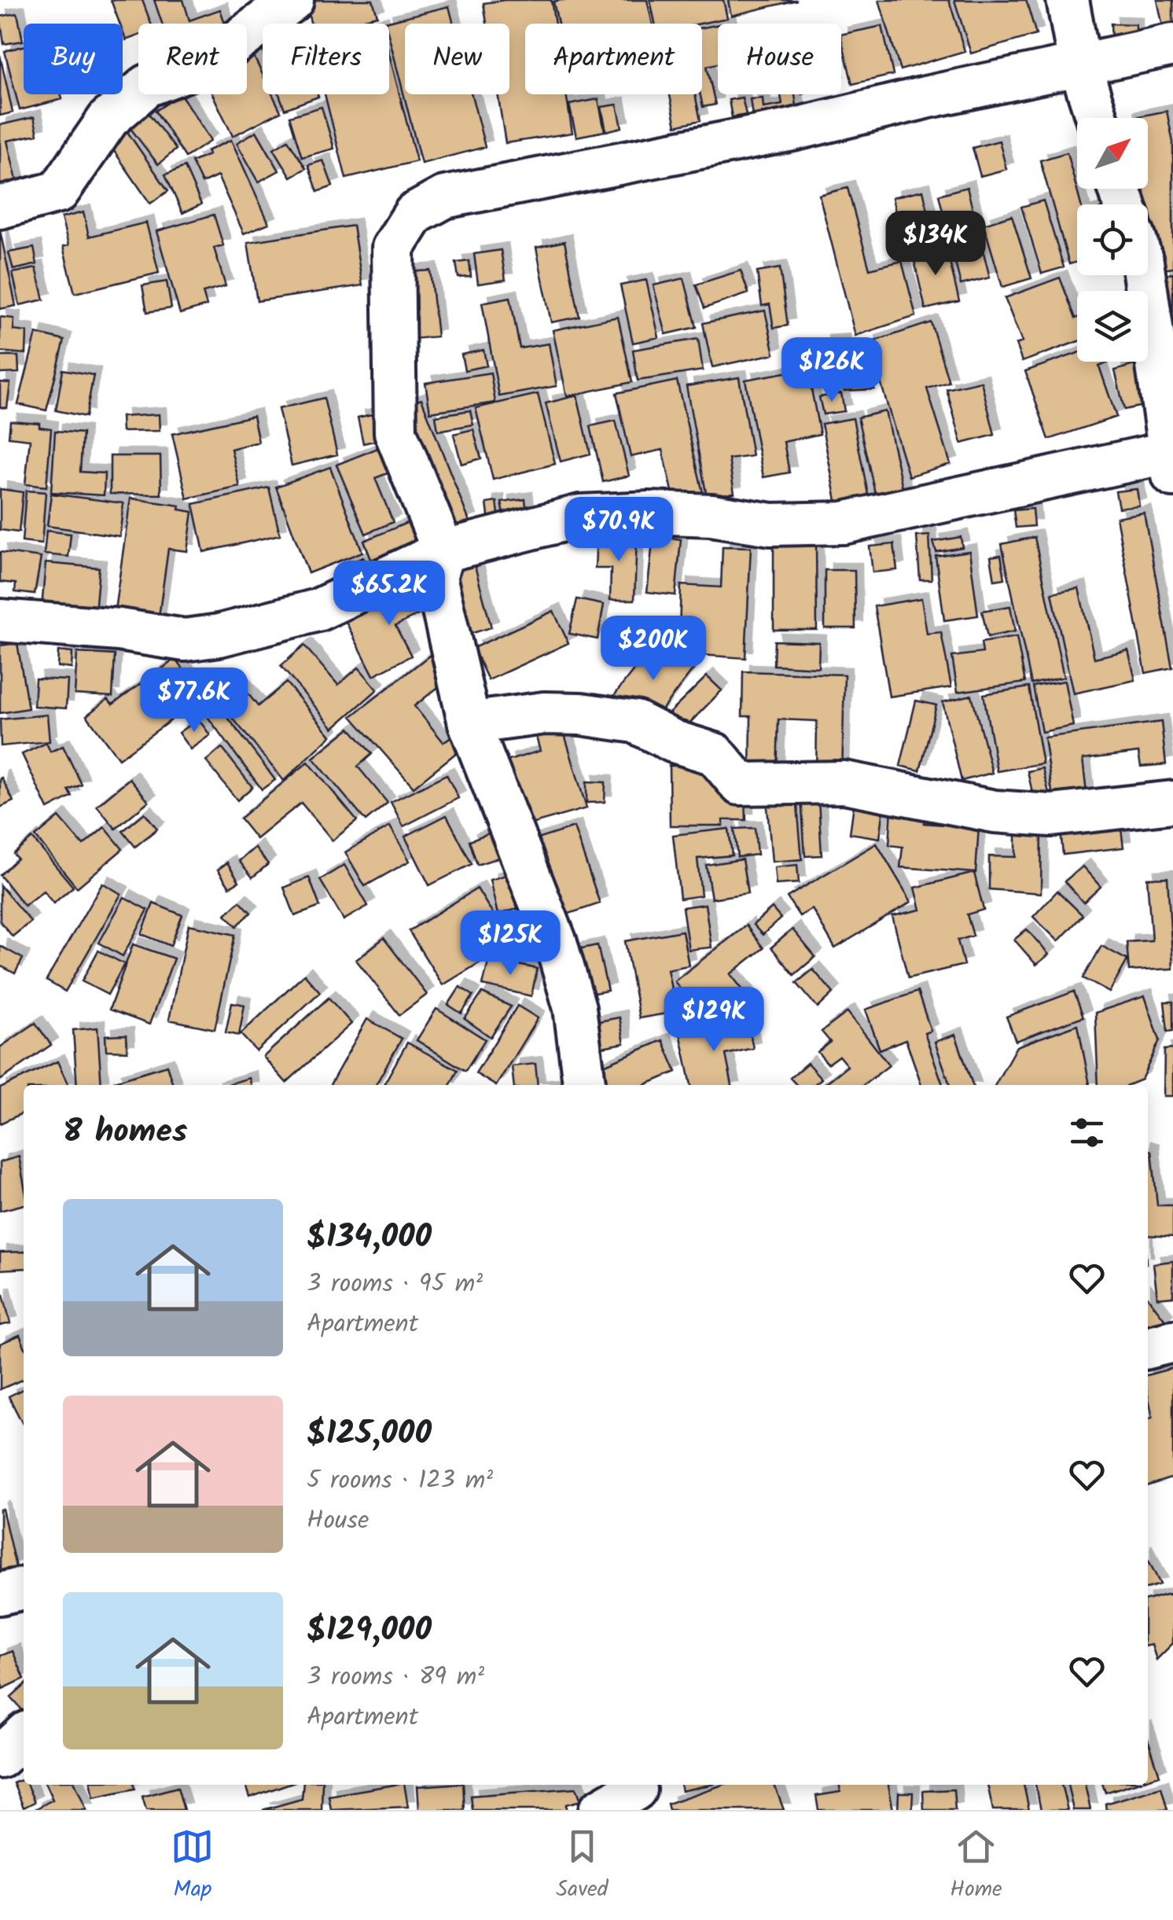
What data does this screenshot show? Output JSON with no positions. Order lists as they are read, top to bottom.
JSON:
{
  "north": "top right",
  "page": {
    "chip": [
      "Buy",
      "Rent",
      "Filters",
      "New",
      "Apartment",
      "House"
    ],
    "price": [
      "$134K",
      "$126K",
      "$70.9K",
      "$65.2K",
      "$200K",
      "$77.6K",
      "$125K",
      "$129K"
    ],
    "heading": "8 homes",
    "list": [
      {
        "name": "$134,000",
        "note": "3 rooms · 95 m² · Apartment"
      },
      {
        "name": "$125,000",
        "note": "5 rooms · 123 m² · House"
      },
      {
        "name": "$129,000",
        "note": "3 rooms · 89 m² · Apartment"
      }
    ],
    "tabs": ["Map", "Saved", "Home"]
  }
}
